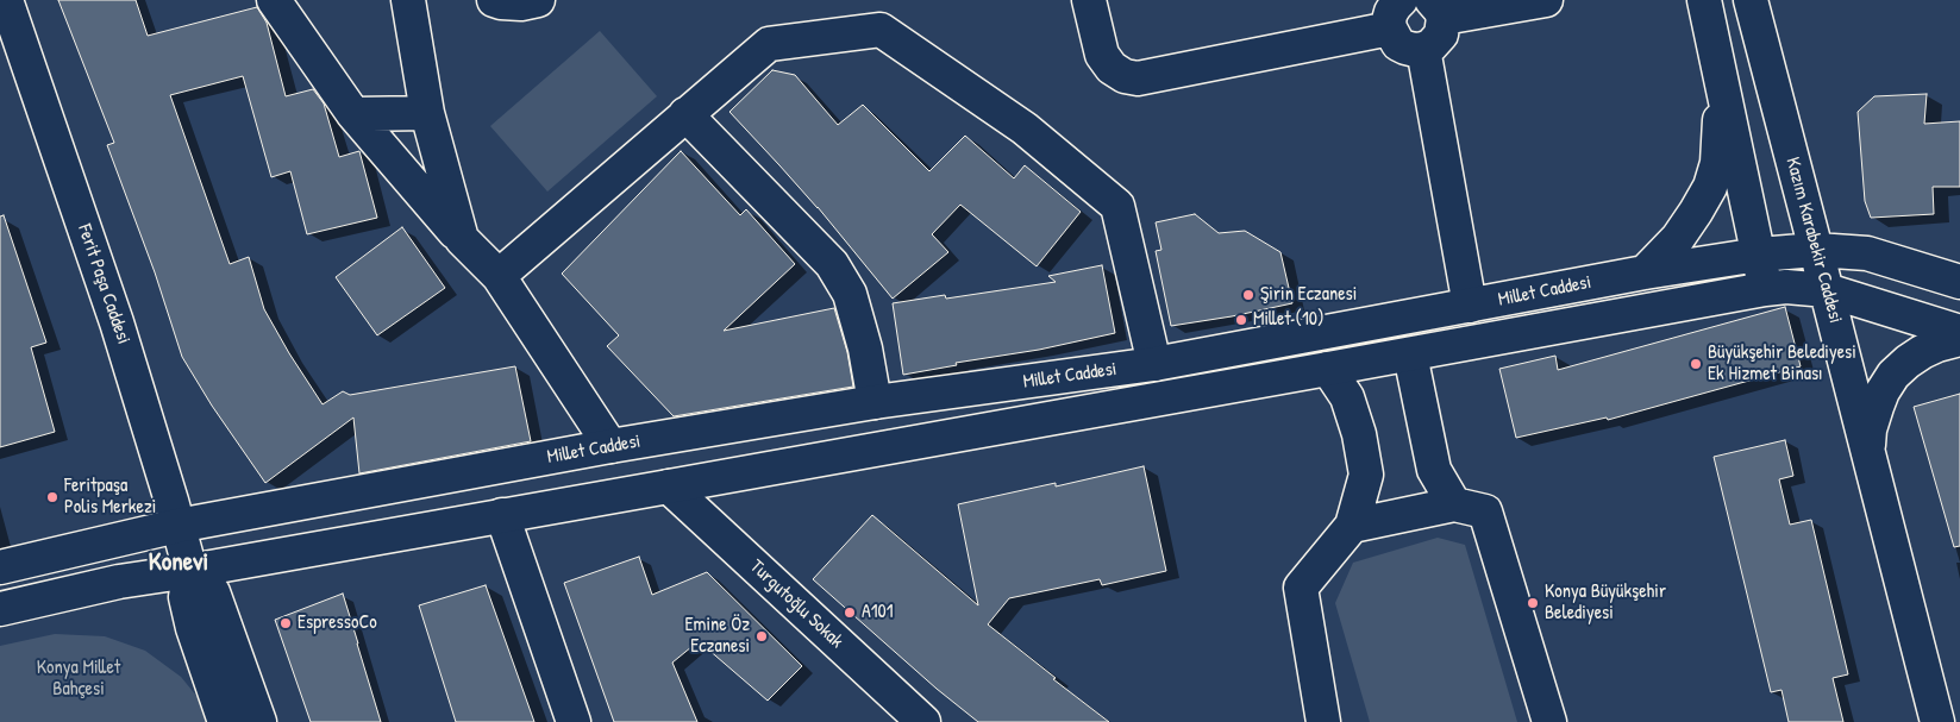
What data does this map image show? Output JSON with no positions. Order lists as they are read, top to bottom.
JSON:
{
  "streets": {
    "main road": [
      "Kazım Karabekir Caddesi",
      "Ferit Paşa Caddesi",
      "Millet Caddesi",
      "Turgutoğlu Sokak"
    ]
  },
  "crossings": [
    ["Kazım Karabekir Caddesi", "Millet Caddesi"],
    ["Ferit Paşa Caddesi", "Millet Caddesi"],
    ["Millet Caddesi", "Turgutoğlu Sokak"]
  ],
  "districts": ["Konevi"],
  "parks": ["Konya Millet Bahçesi"],
  "places": [
    "Şirin Eczanesi",
    "Millet (10)",
    "Büyükşehir Belediyesi Ek Hizmet Binası",
    "Feritpaşa Polis Merkezi",
    "Konya Büyükşehir Belediyesi",
    "A101",
    "EspressoCo",
    "Emine Öz Eczanesi"
  ]
}
